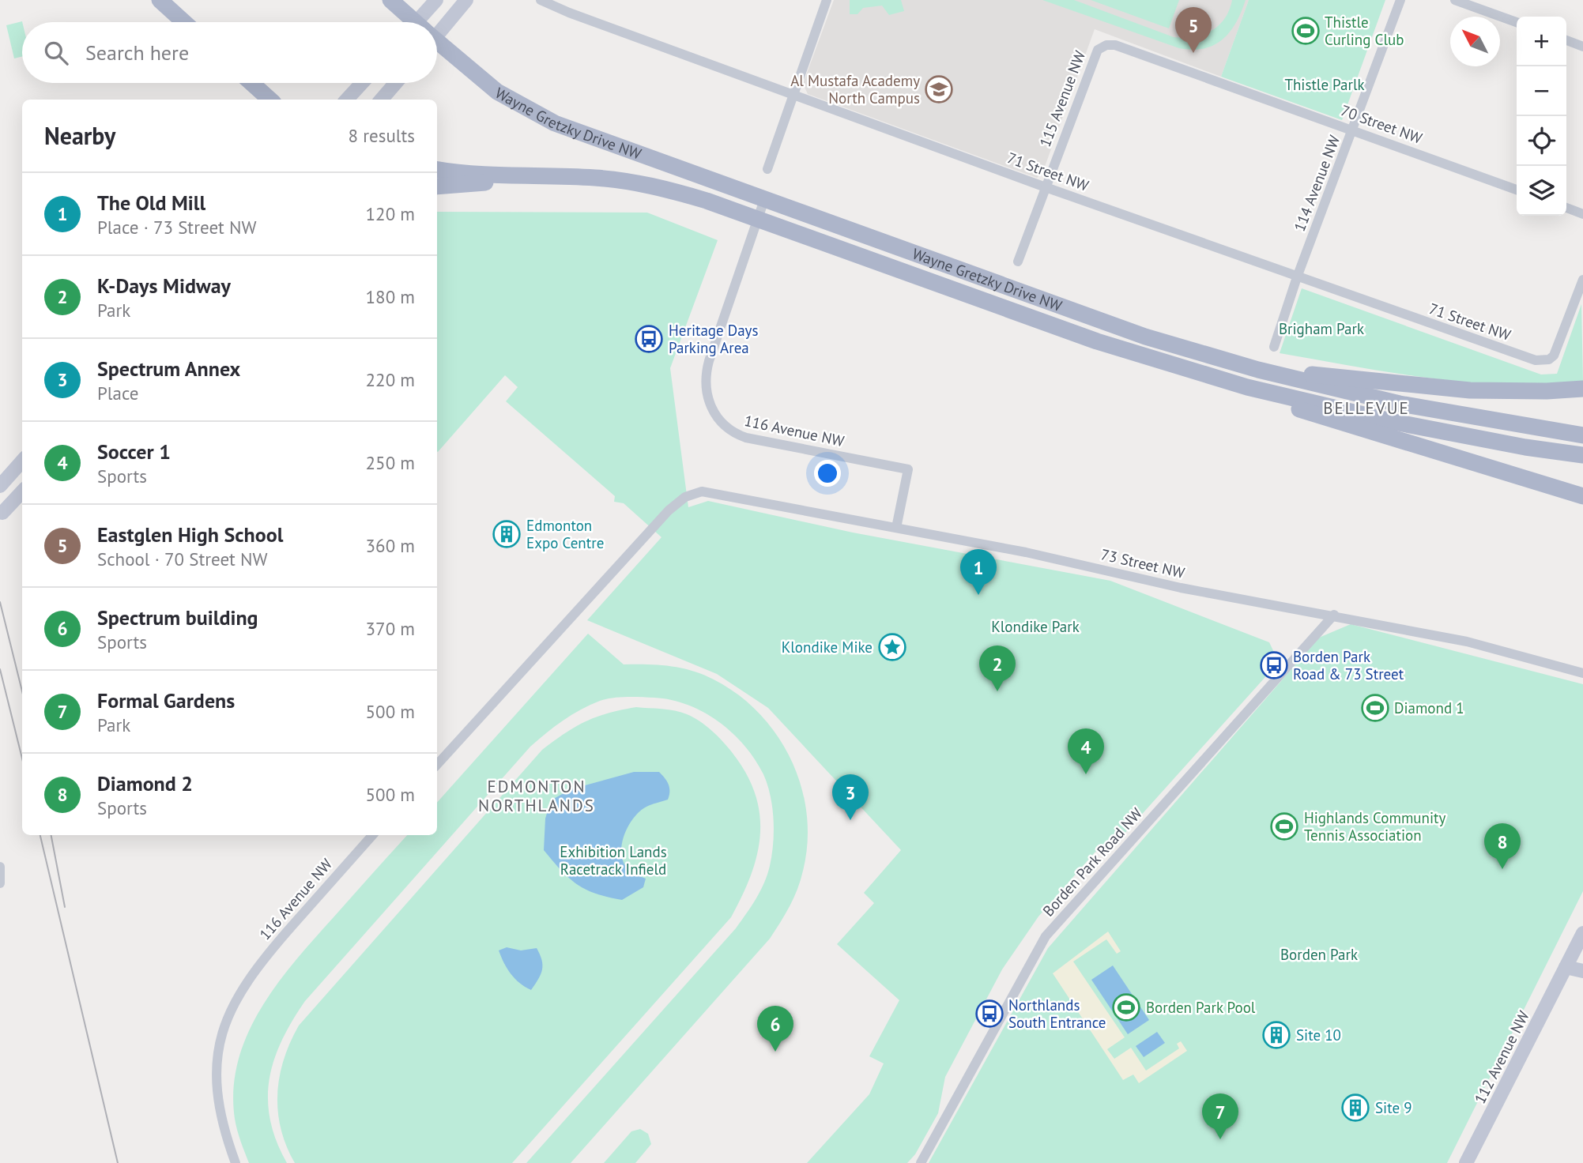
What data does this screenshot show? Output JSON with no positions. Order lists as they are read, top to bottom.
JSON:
{
  "streets": {
    "main road": ["Wayne Gretzky Drive NW", "112 Avenue NW"],
    "street": [
      "115 Avenue NW",
      "70 Street NW",
      "71 Street NW",
      "114 Avenue NW",
      "116 Avenue NW",
      "73 Street NW",
      "Borden Park Road NW"
    ]
  },
  "crossings": [
    ["115 Avenue NW", "70 Street NW"],
    ["115 Avenue NW", "71 Street NW"],
    ["Wayne Gretzky Drive NW", "116 Avenue NW"],
    ["70 Street NW", "114 Avenue NW"],
    ["71 Street NW", "114 Avenue NW"],
    ["116 Avenue NW", "73 Street NW"],
    ["73 Street NW", "Borden Park Road NW"]
  ],
  "districts": ["BELLEVUE", "EDMONTON NORTHLANDS"],
  "parks": [
    "Thistle Parlk",
    "Brigham Park",
    "Klondike Park",
    "Exhibition Lands Racetrack Infield",
    "Borden Park"
  ],
  "places": {
    "sports": [
      "Thistle Curling Club",
      "Diamond 1",
      "Highlands Community Tennis Association",
      "Borden Park Pool"
    ],
    "school or university": ["Al Mustafa Academy North Campus"],
    "bus stop": ["Heritage Days Parking Area", "Borden Park Road & 73 Street", "Northlands South Entrance"],
    "building": ["Edmonton Expo Centre", "Site 10", "Site 9"],
    "place": ["Klondike Mike"]
  },
  "north": "top left",
  "page": {
    "pins": [
      "5",
      "1",
      "2",
      "4",
      "3",
      "8",
      "6",
      "7"
    ],
    "map_buttons": ["+", "−"],
    "search": "Search here",
    "heading": ["Nearby", "8 results"],
    "list": [
      {
        "mark": "1",
        "name": "The Old Mill",
        "note": "Place · 73 Street NW",
        "value": "120 m"
      },
      {
        "mark": "2",
        "name": "K-Days Midway",
        "note": "Park",
        "value": "180 m"
      },
      {
        "mark": "3",
        "name": "Spectrum Annex",
        "note": "Place",
        "value": "220 m"
      },
      {
        "mark": "4",
        "name": "Soccer 1",
        "note": "Sports",
        "value": "250 m"
      },
      {
        "mark": "5",
        "name": "Eastglen High School",
        "note": "School · 70 Street NW",
        "value": "360 m"
      },
      {
        "mark": "6",
        "name": "Spectrum building",
        "note": "Sports",
        "value": "370 m"
      },
      {
        "mark": "7",
        "name": "Formal Gardens",
        "note": "Park",
        "value": "500 m"
      },
      {
        "mark": "8",
        "name": "Diamond 2",
        "note": "Sports",
        "value": "500 m"
      }
    ]
  }
}
